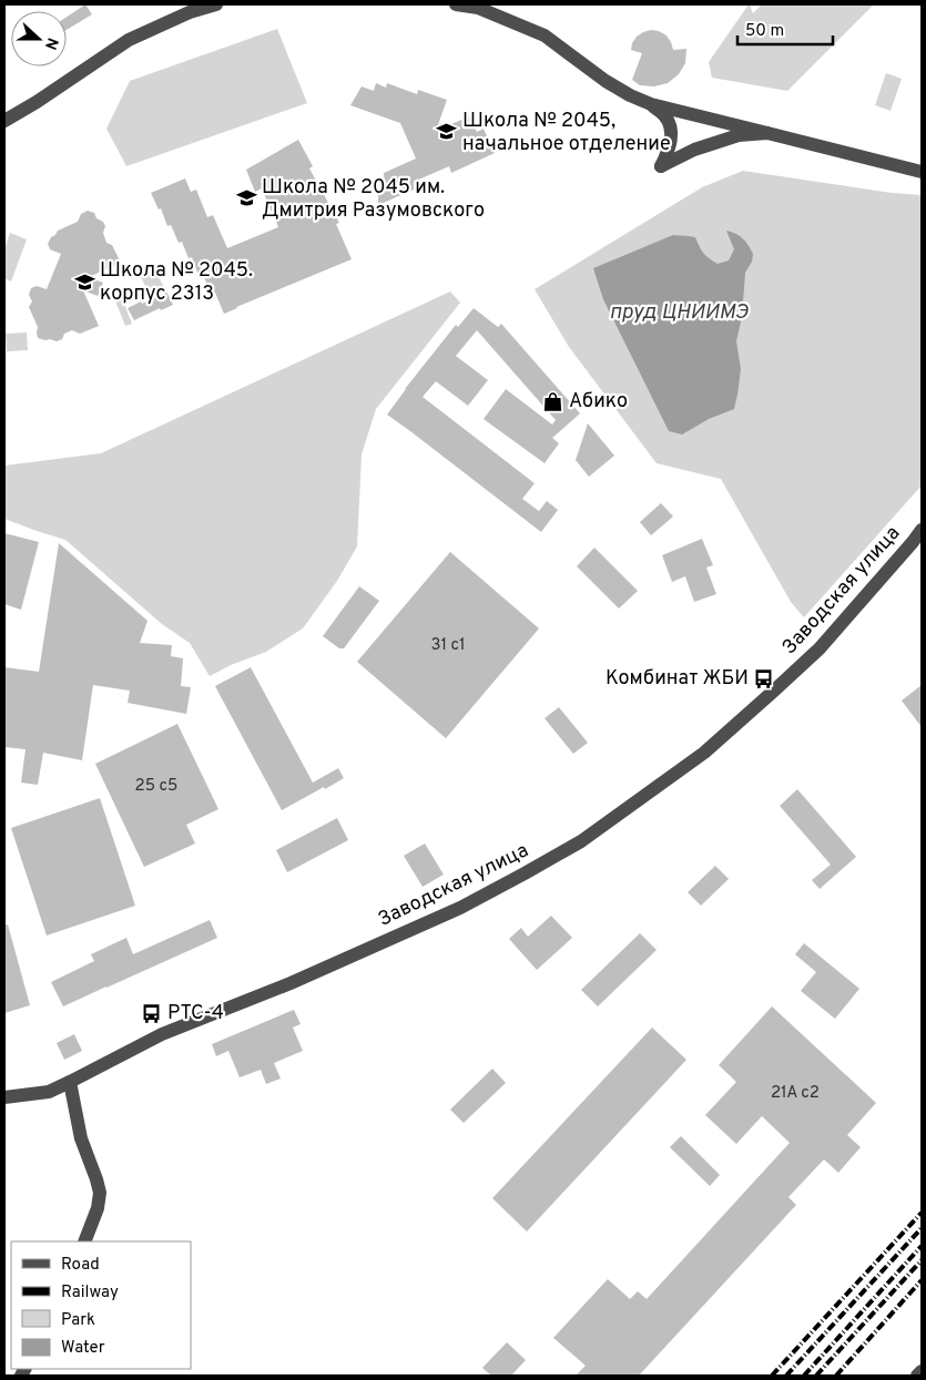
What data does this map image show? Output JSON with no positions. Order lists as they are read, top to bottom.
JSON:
{
  "streets": {
    "street": ["Заводская улица"]
  },
  "water": ["пруд ЦНИИМЭ"],
  "places": {
    "school or university": ["Школа № 2045, начальное отделение", "Школа № 2045 им. Дмитрия Разумовского", "Школа № 2045. корпус 2313"],
    "shop": ["Абико"],
    "bus stop": ["Комбинат ЖБИ", "РТС-4"]
  },
  "house_numbers": ["31 с1", "25 с5", "21А с2"],
  "legend": [
    "Road",
    "Railway",
    "Park",
    "Water"
  ],
  "scale_bar": "50 m",
  "north": "right"
}
